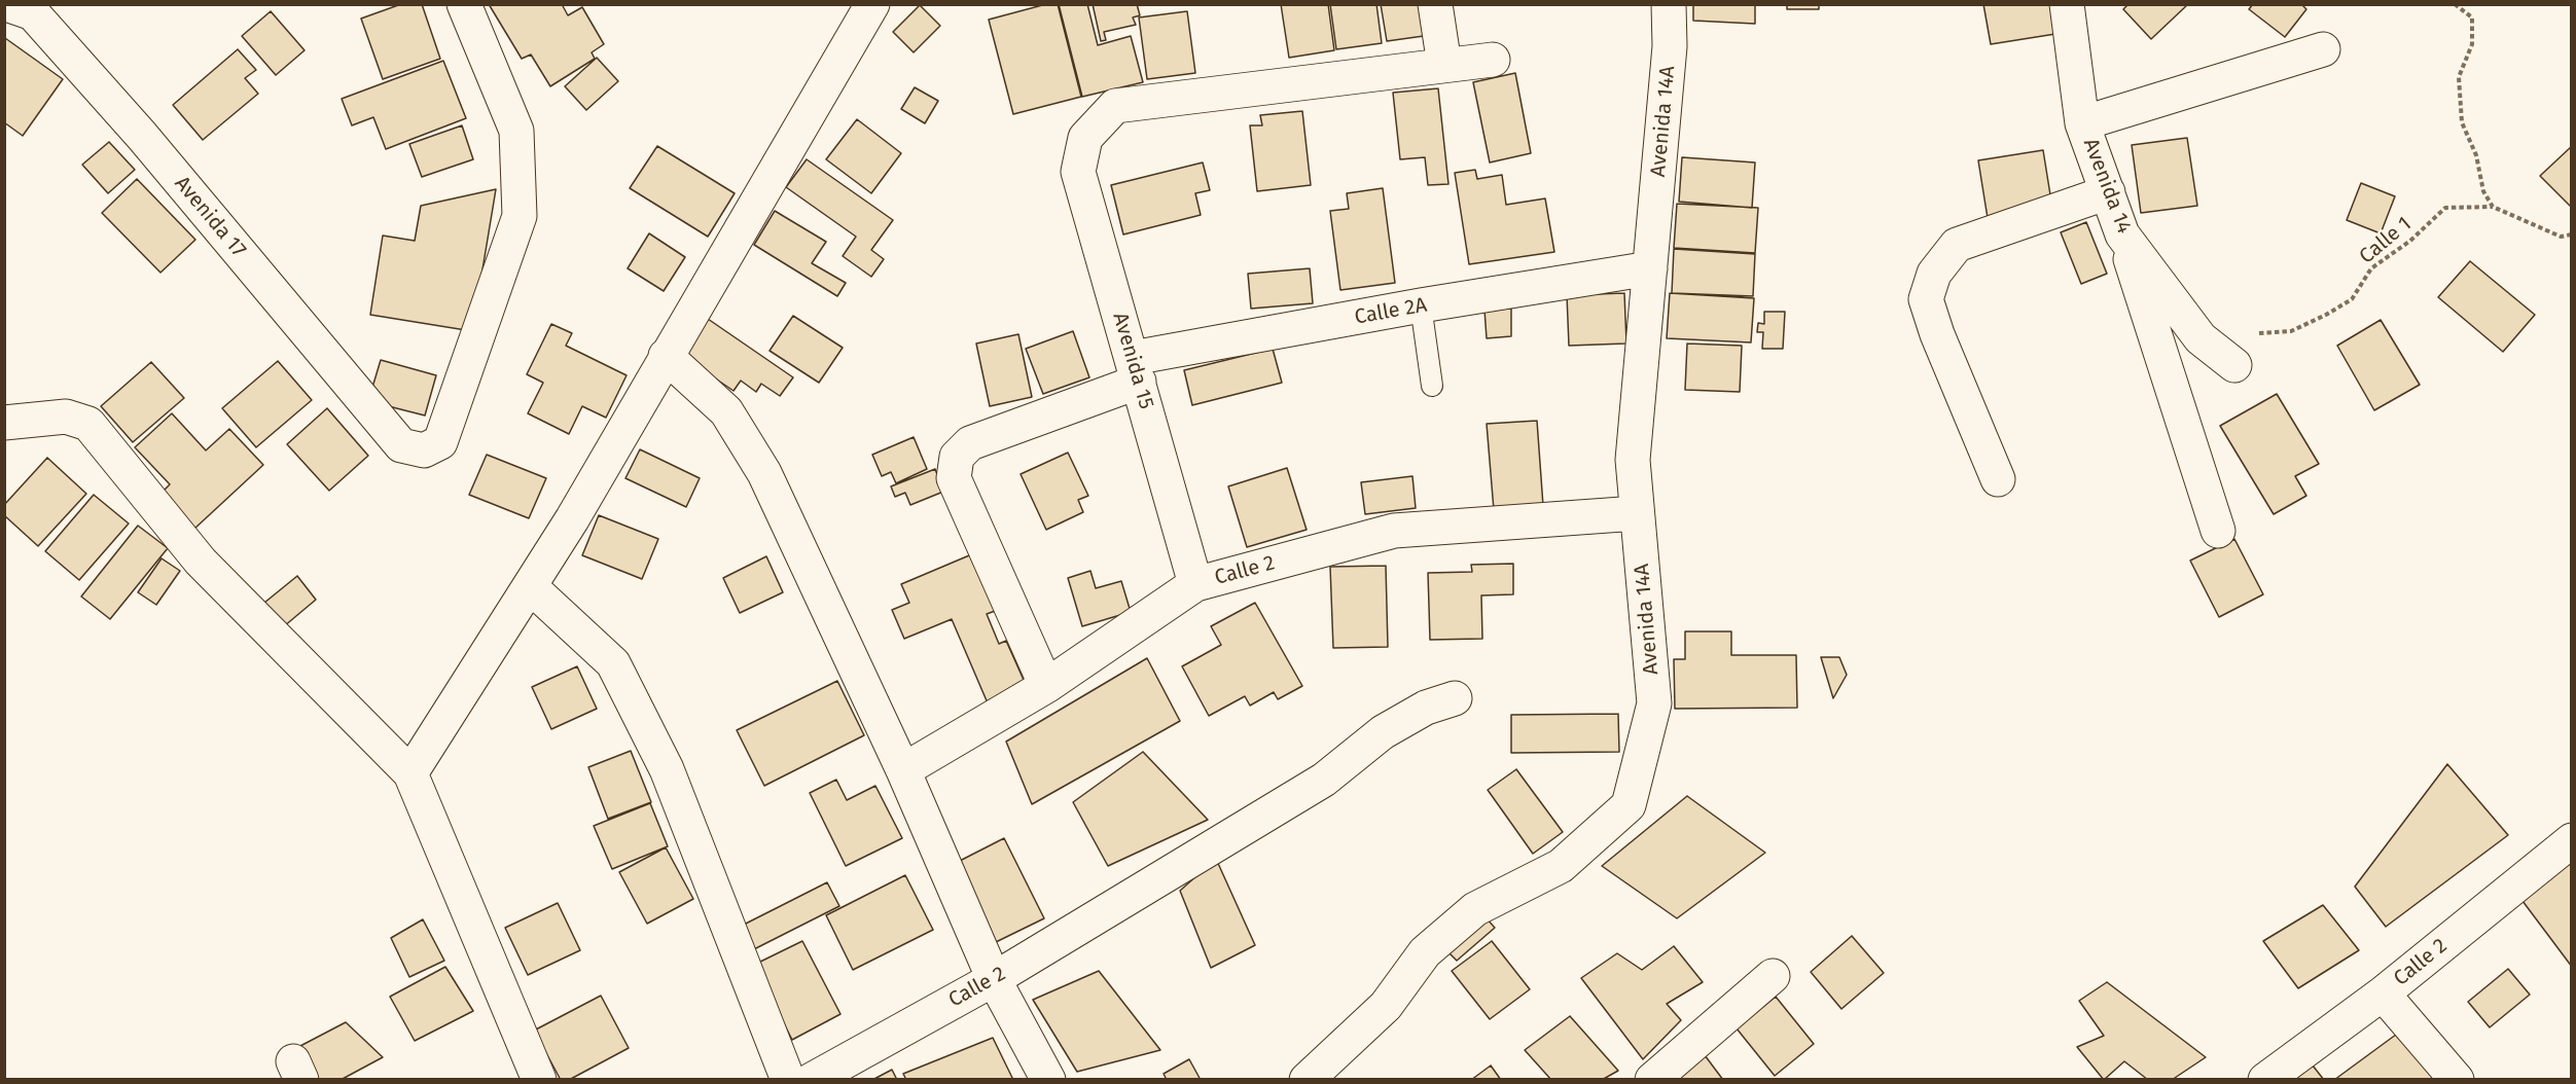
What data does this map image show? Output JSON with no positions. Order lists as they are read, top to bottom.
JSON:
{
  "streets": {
    "street": [
      "Avenida 14A",
      "Avenida 14",
      "Avenida 17",
      "Calle 2A",
      "Avenida 15",
      "Calle 2"
    ],
    "path": ["Calle 1"]
  },
  "crossings": [
    ["Avenida 14A", "Calle 2A"],
    ["Avenida 14A", "Calle 2"],
    ["Avenida 14", "Calle 1"],
    ["Calle 2A", "Avenida 15"],
    ["Calle 2A", "Calle 2"],
    ["Avenida 15", "Calle 2"]
  ]
}
